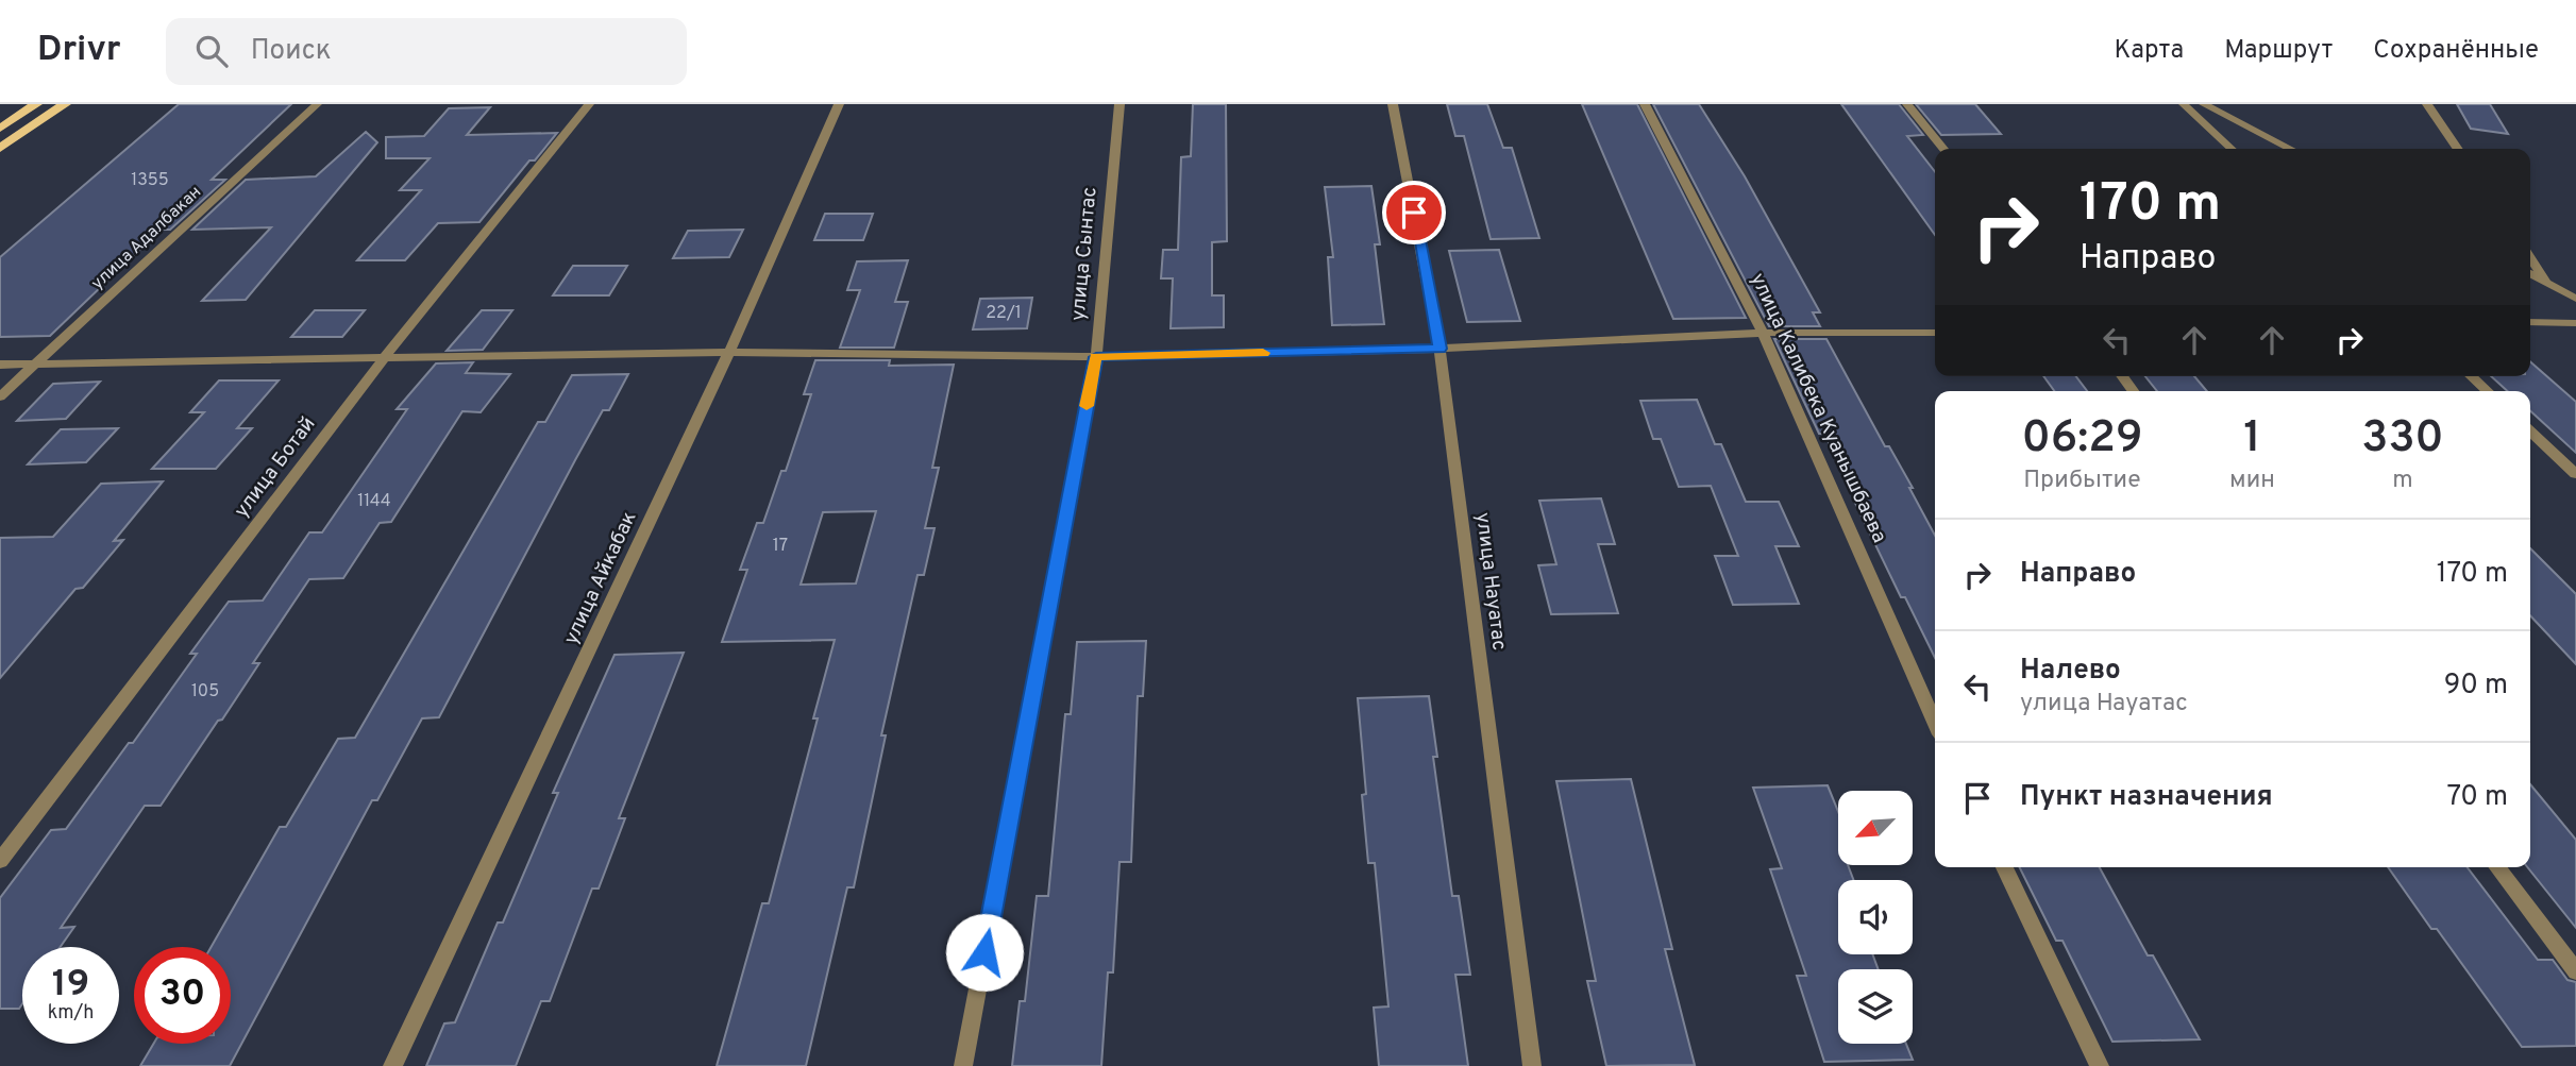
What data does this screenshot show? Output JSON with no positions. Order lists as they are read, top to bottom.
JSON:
{
  "streets": {
    "street": [
      "улица Адалбакан",
      "улица Сынтас",
      "улица Калибека Куанышбаева",
      "улица Ботай",
      "улица Айкабак",
      "улица Науатас"
    ]
  },
  "house_numbers": [
    "1355",
    "22/1",
    "1144",
    "17",
    "105"
  ],
  "north": "bottom left",
  "page": {
    "header": "Drivr",
    "search": "Поиск",
    "nav": ["Карта", "Маршрут", "Сохранённые"],
    "turn": ["170 m", "Направо"],
    "eta": [
      "06:29",
      "Прибытие",
      "1",
      "мин",
      "330",
      "m"
    ],
    "list": [
      {
        "name": "Направо",
        "value": "170 m"
      },
      {
        "name": "Налево",
        "note": "улица Науатас",
        "value": "90 m"
      },
      {
        "name": "Пункт назначения",
        "value": "70 m"
      }
    ],
    "speed": "19 km/h",
    "limit": "30"
  }
}
